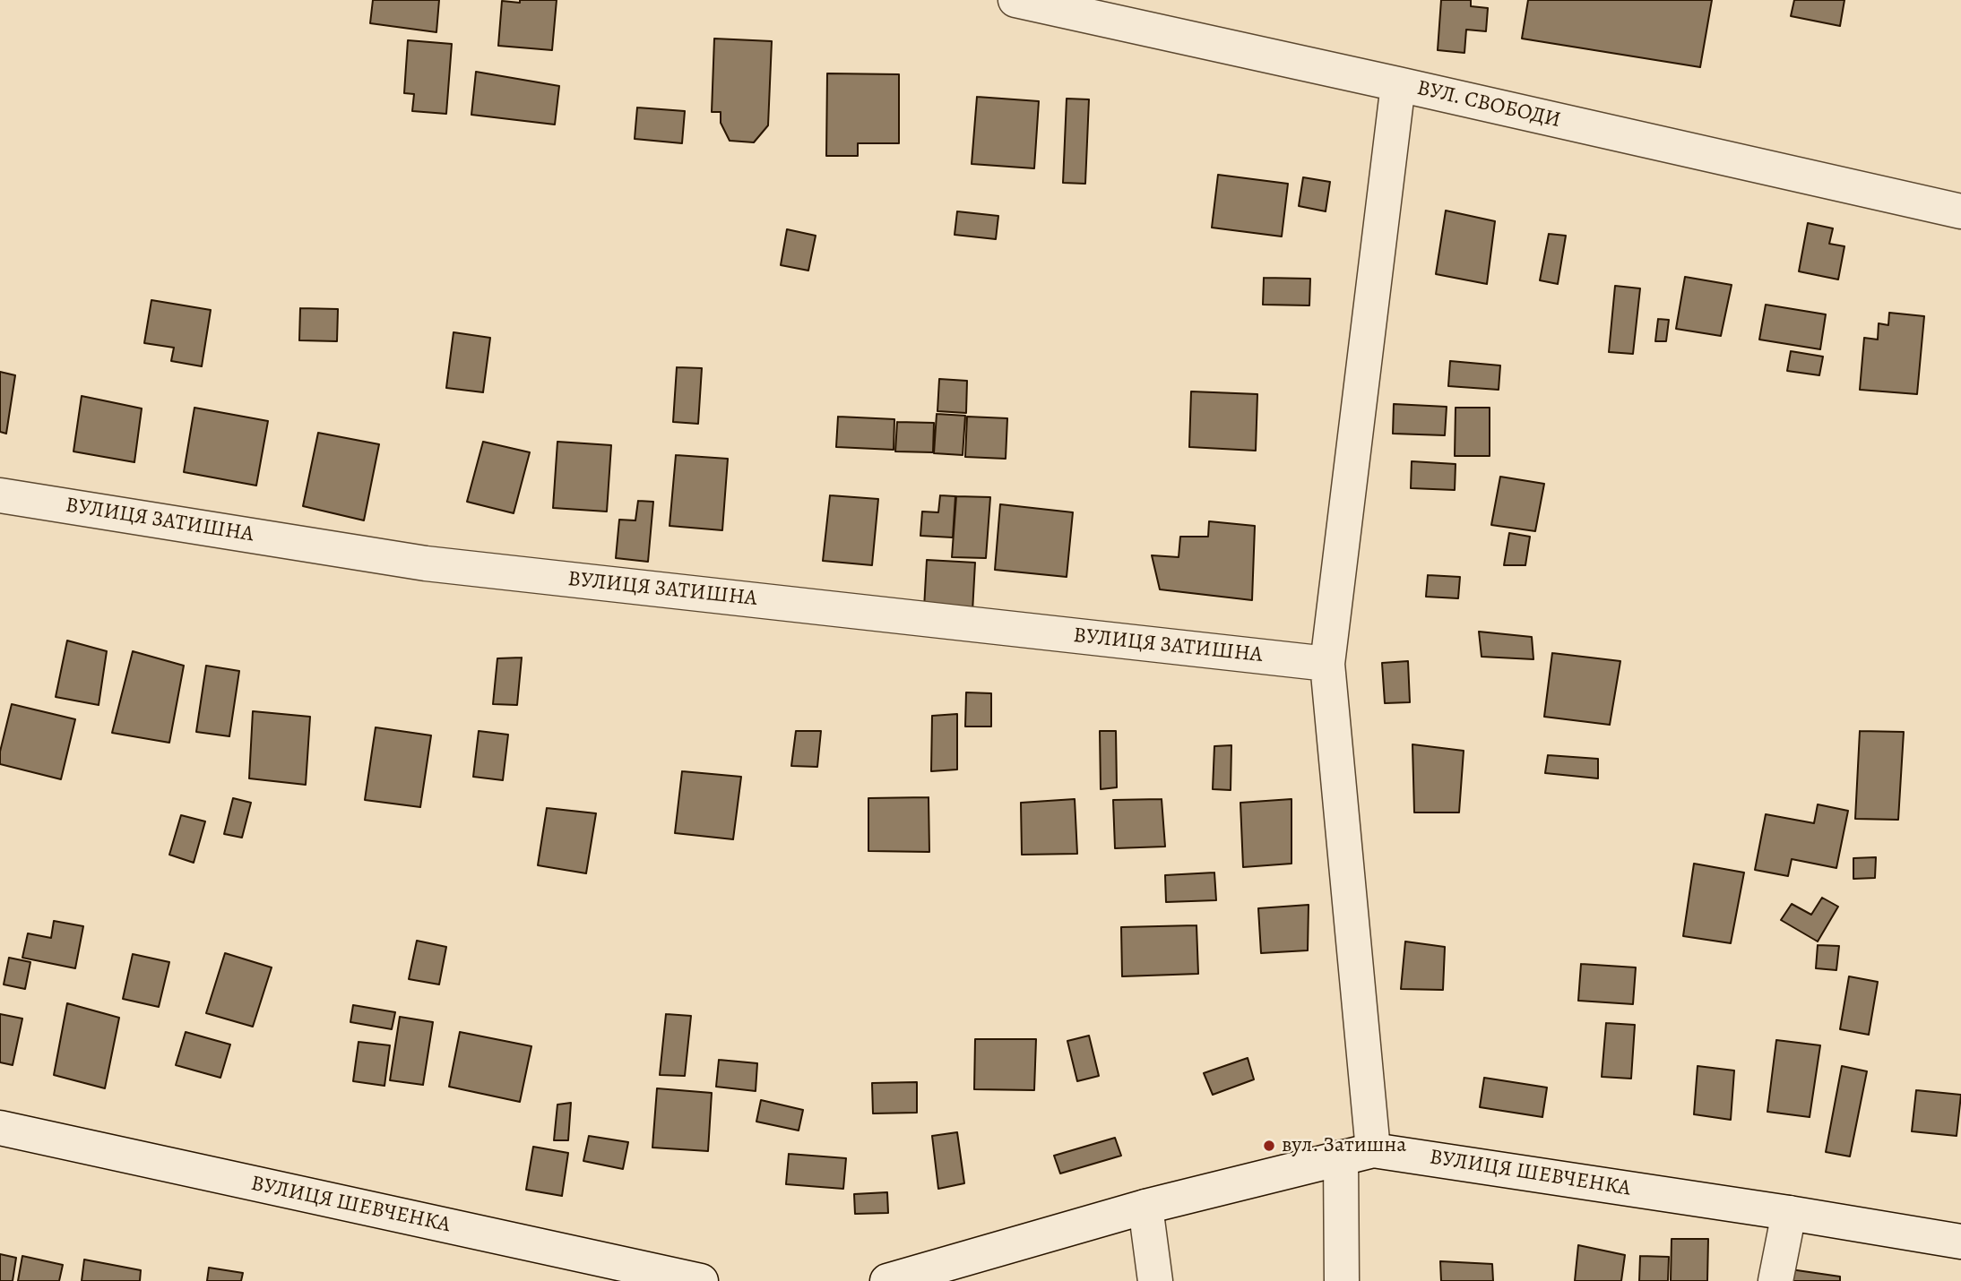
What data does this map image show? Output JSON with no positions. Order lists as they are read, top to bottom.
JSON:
{
  "streets": {
    "street": ["ВУЛ. СВОБОДИ", "ВУЛИЦЯ ЗАТИШНА", "ВУЛИЦЯ ШЕВЧЕНКА"]
  },
  "places": ["вул. Затишна"]
}
